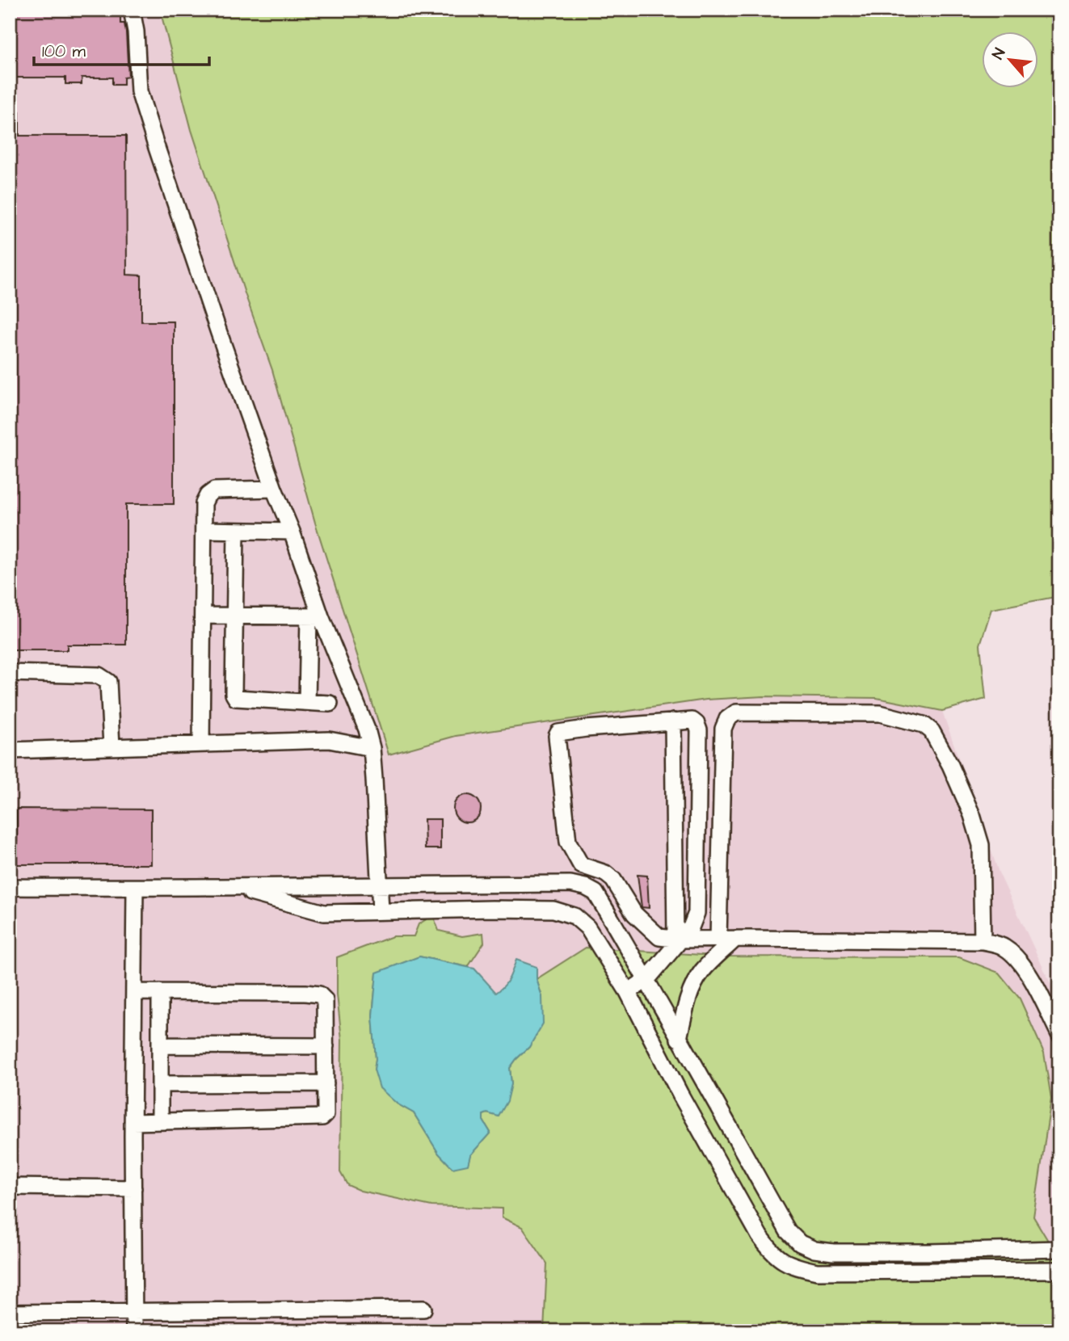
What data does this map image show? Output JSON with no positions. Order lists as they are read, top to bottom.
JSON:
{
  "scale_bar": "100 m",
  "north": "top left"
}
